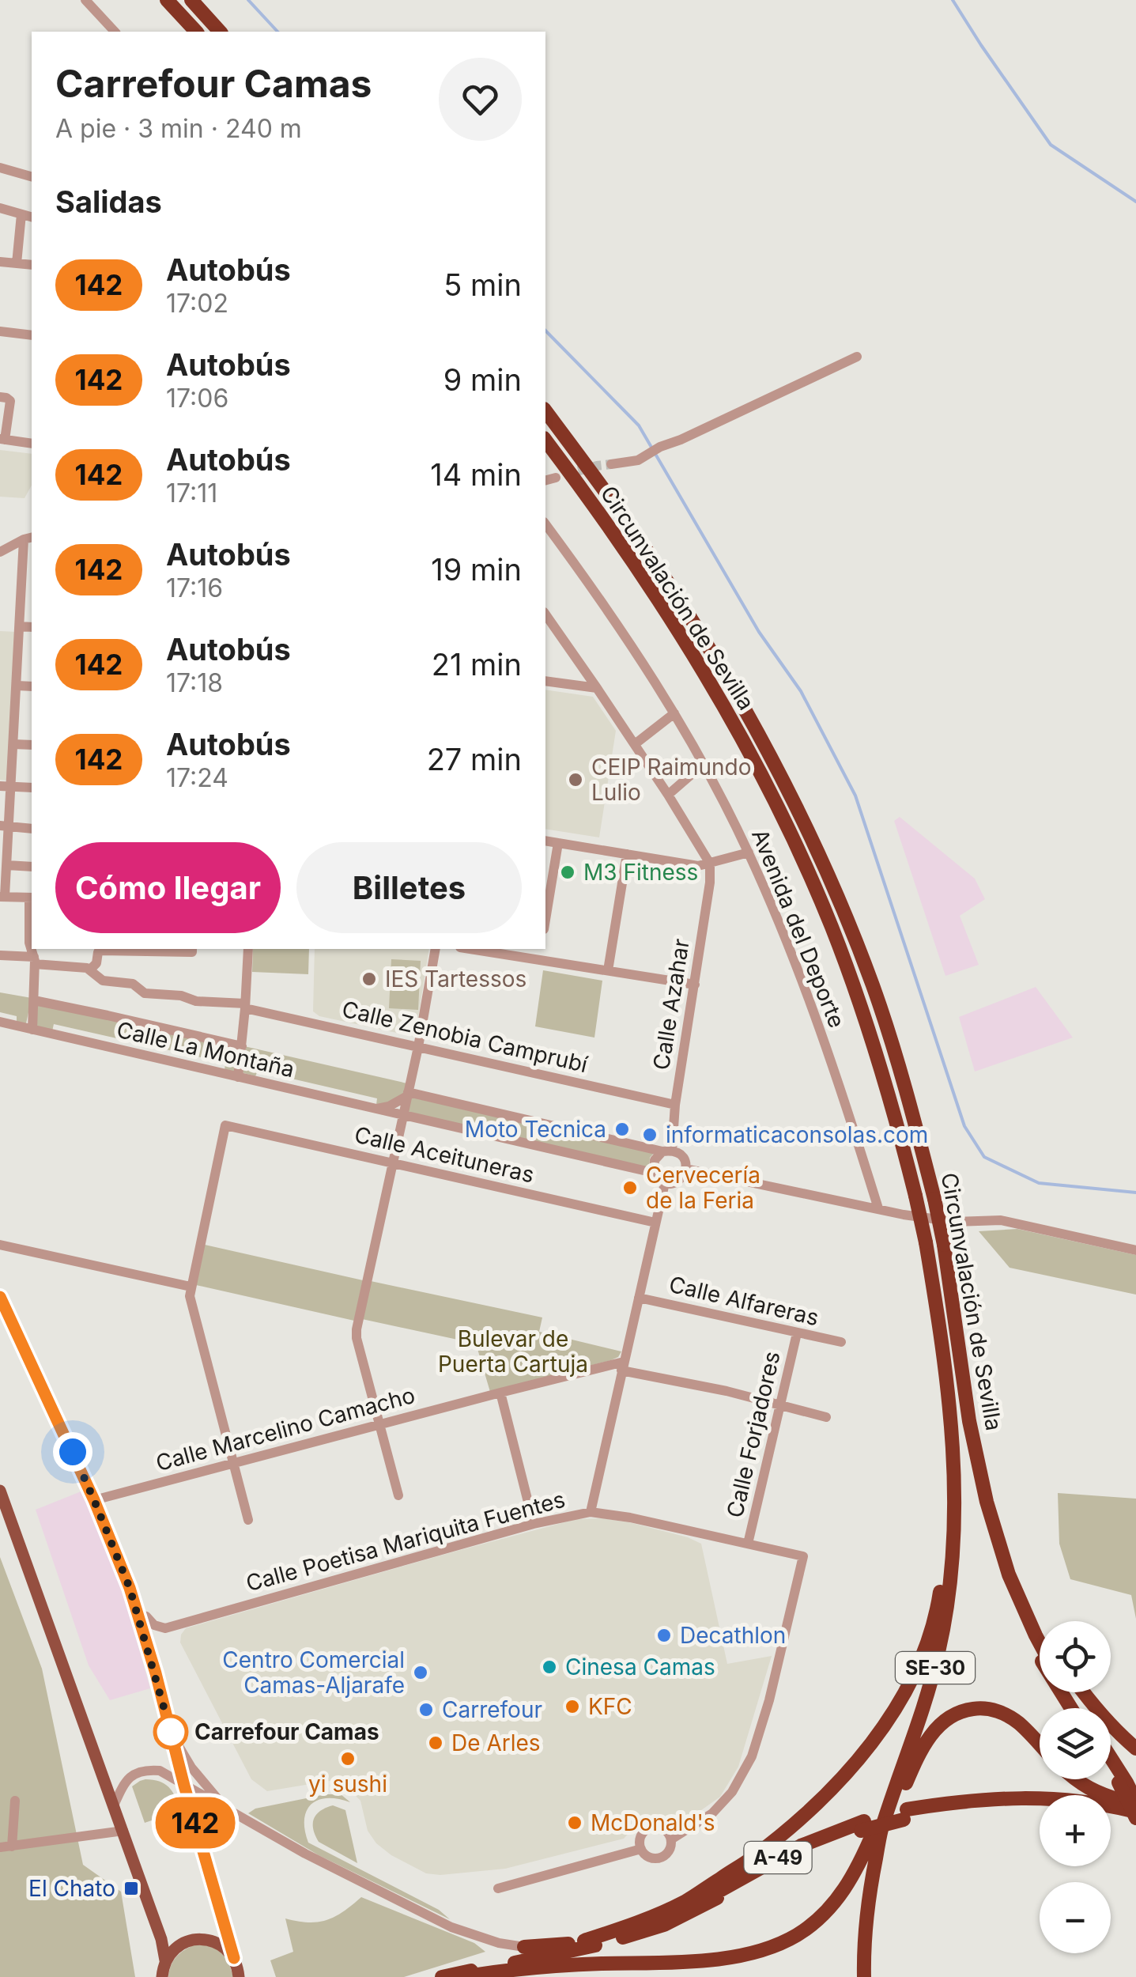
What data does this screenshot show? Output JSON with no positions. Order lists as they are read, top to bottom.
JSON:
{
  "streets": {
    "highway": ["Circunvalación de Sevilla", "SE-30", "A-49"],
    "street": [
      "Avenida del Deporte",
      "Calle Azahar",
      "Calle Zenobia Camprubí",
      "Calle La Montaña",
      "Calle Aceituneras",
      "Calle Alfareras",
      "Calle Marcelino Camacho",
      "Calle Forjadores",
      "Calle Poetisa Mariquita Fuentes"
    ]
  },
  "crossings": [
    ["Calle Azahar", "Calle Zenobia Camprubí"],
    ["Calle Azahar", "Calle La Montaña"],
    ["Calle Alfareras", "Calle Forjadores"],
    ["Calle Marcelino Camacho", "Calle Forjadores"],
    ["Calle Forjadores", "Calle Poetisa Mariquita Fuentes"]
  ],
  "parks": ["Bulevar de Puerta Cartuja"],
  "places": {
    "other": [
      "CEIP Raimundo Lulio",
      "M3 Fitness",
      "IES Tartessos",
      "Moto Tecnica",
      "informaticaconsolas.com",
      "Cervecería de la Feria",
      "Decathlon",
      "Cinesa Camas",
      "Centro Comercial Camas-Aljarafe",
      "KFC",
      "Carrefour",
      "Carrefour Camas",
      "De Arles",
      "yi sushi",
      "McDonald's"
    ],
    "transit": ["El Chato"]
  },
  "lines": ["bus line 142"],
  "page": {
    "on_map": "142",
    "heading": [
      ["Carrefour Camas", "A pie · 3 min · 240 m"],
      "Salidas"
    ],
    "list": [
      {
        "mark": "142",
        "name": "Autobús",
        "note": "17:02",
        "value": "5 min"
      },
      {
        "mark": "142",
        "name": "Autobús",
        "note": "17:06",
        "value": "9 min"
      },
      {
        "mark": "142",
        "name": "Autobús",
        "note": "17:11",
        "value": "14 min"
      },
      {
        "mark": "142",
        "name": "Autobús",
        "note": "17:16",
        "value": "19 min"
      },
      {
        "mark": "142",
        "name": "Autobús",
        "note": "17:18",
        "value": "21 min"
      },
      {
        "mark": "142",
        "name": "Autobús",
        "note": "17:24",
        "value": "27 min"
      }
    ],
    "buttons": ["Cómo llegar", "Billetes"],
    "map_buttons": ["+", "−"]
  }
}
